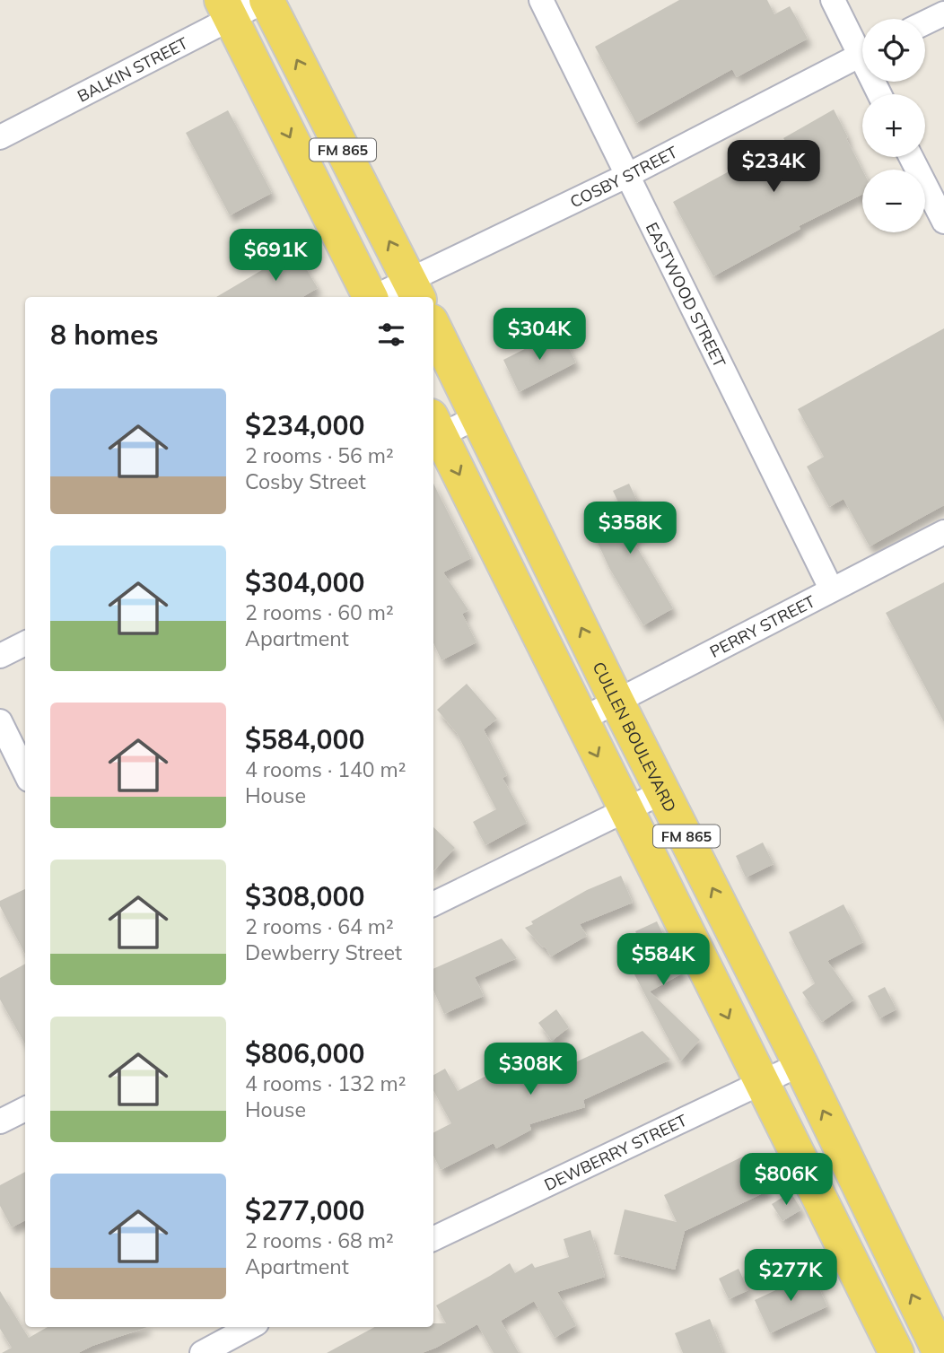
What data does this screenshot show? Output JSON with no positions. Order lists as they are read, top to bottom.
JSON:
{
  "streets": {
    "main road": ["FM 865", "CULLEN BOULEVARD"],
    "street": [
      "BALKIN STREET",
      "COSBY STREET",
      "EASTWOOD STREET",
      "PERRY STREET",
      "DEWBERRY STREET"
    ]
  },
  "crossings": [
    ["BALKIN STREET", "FM 865"],
    ["FM 865", "COSBY STREET"],
    ["FM 865", "PERRY STREET"],
    ["FM 865", "DEWBERRY STREET"],
    ["COSBY STREET", "EASTWOOD STREET"],
    ["EASTWOOD STREET", "PERRY STREET"],
    ["PERRY STREET", "CULLEN BOULEVARD"],
    ["CULLEN BOULEVARD", "DEWBERRY STREET"]
  ],
  "page": {
    "map_buttons": ["+", "−"],
    "price": [
      "$234K",
      "$691K",
      "$304K",
      "$358K",
      "$584K",
      "$308K",
      "$806K",
      "$277K"
    ],
    "heading": "8 homes",
    "list": [
      {
        "name": "$234,000",
        "note": "2 rooms · 56 m² · Cosby Street"
      },
      {
        "name": "$304,000",
        "note": "2 rooms · 60 m² · Apartment"
      },
      {
        "name": "$584,000",
        "note": "4 rooms · 140 m² · House"
      },
      {
        "name": "$308,000",
        "note": "2 rooms · 64 m² · Dewberry Street"
      },
      {
        "name": "$806,000",
        "note": "4 rooms · 132 m² · House"
      },
      {
        "name": "$277,000",
        "note": "2 rooms · 68 m² · Apartment"
      }
    ]
  }
}
